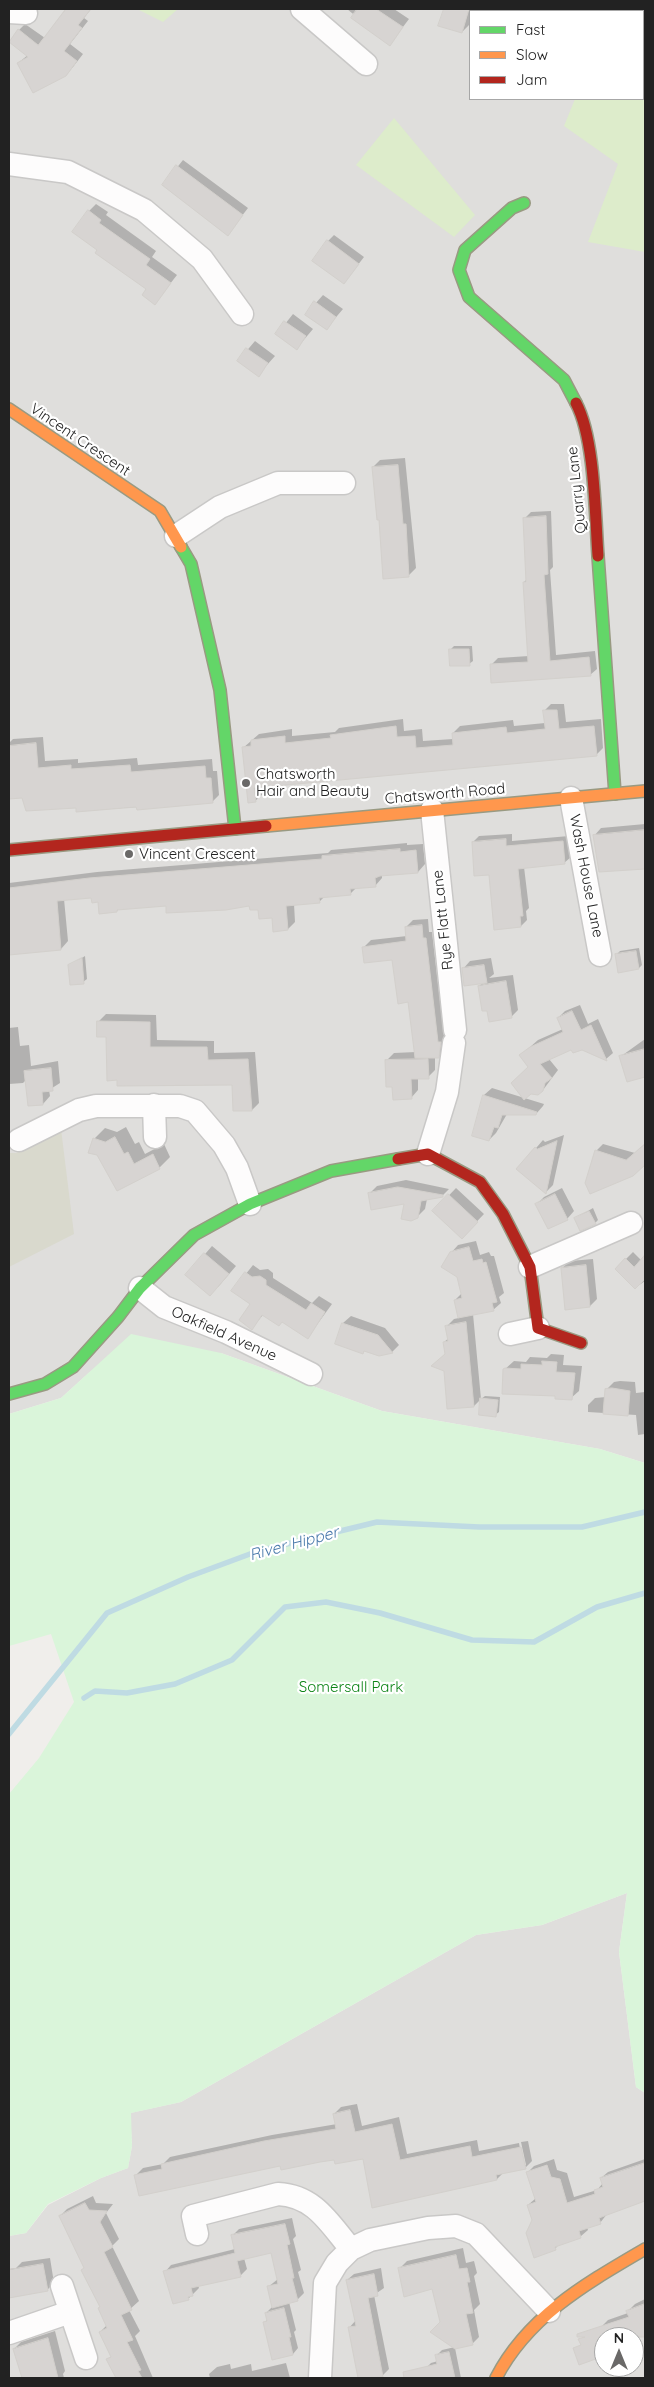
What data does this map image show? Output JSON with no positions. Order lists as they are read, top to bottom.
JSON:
{
  "streets": {
    "main road": ["Vincent Crescent", "Quarry Lane", "Chatsworth Road"],
    "street": ["Wash House Lane", "Rye Flatt Lane", "Oakfield Avenue"]
  },
  "crossings": [
    ["Vincent Crescent", "Chatsworth Road"],
    ["Quarry Lane", "Chatsworth Road"],
    ["Chatsworth Road", "Wash House Lane"],
    ["Chatsworth Road", "Rye Flatt Lane"]
  ],
  "water": ["River Hipper"],
  "parks": ["Somersall Park"],
  "places": ["Chatsworth Hair and Beauty", "Vincent Crescent"],
  "legend": ["Fast", "Slow", "Jam"],
  "north": "top"
}
